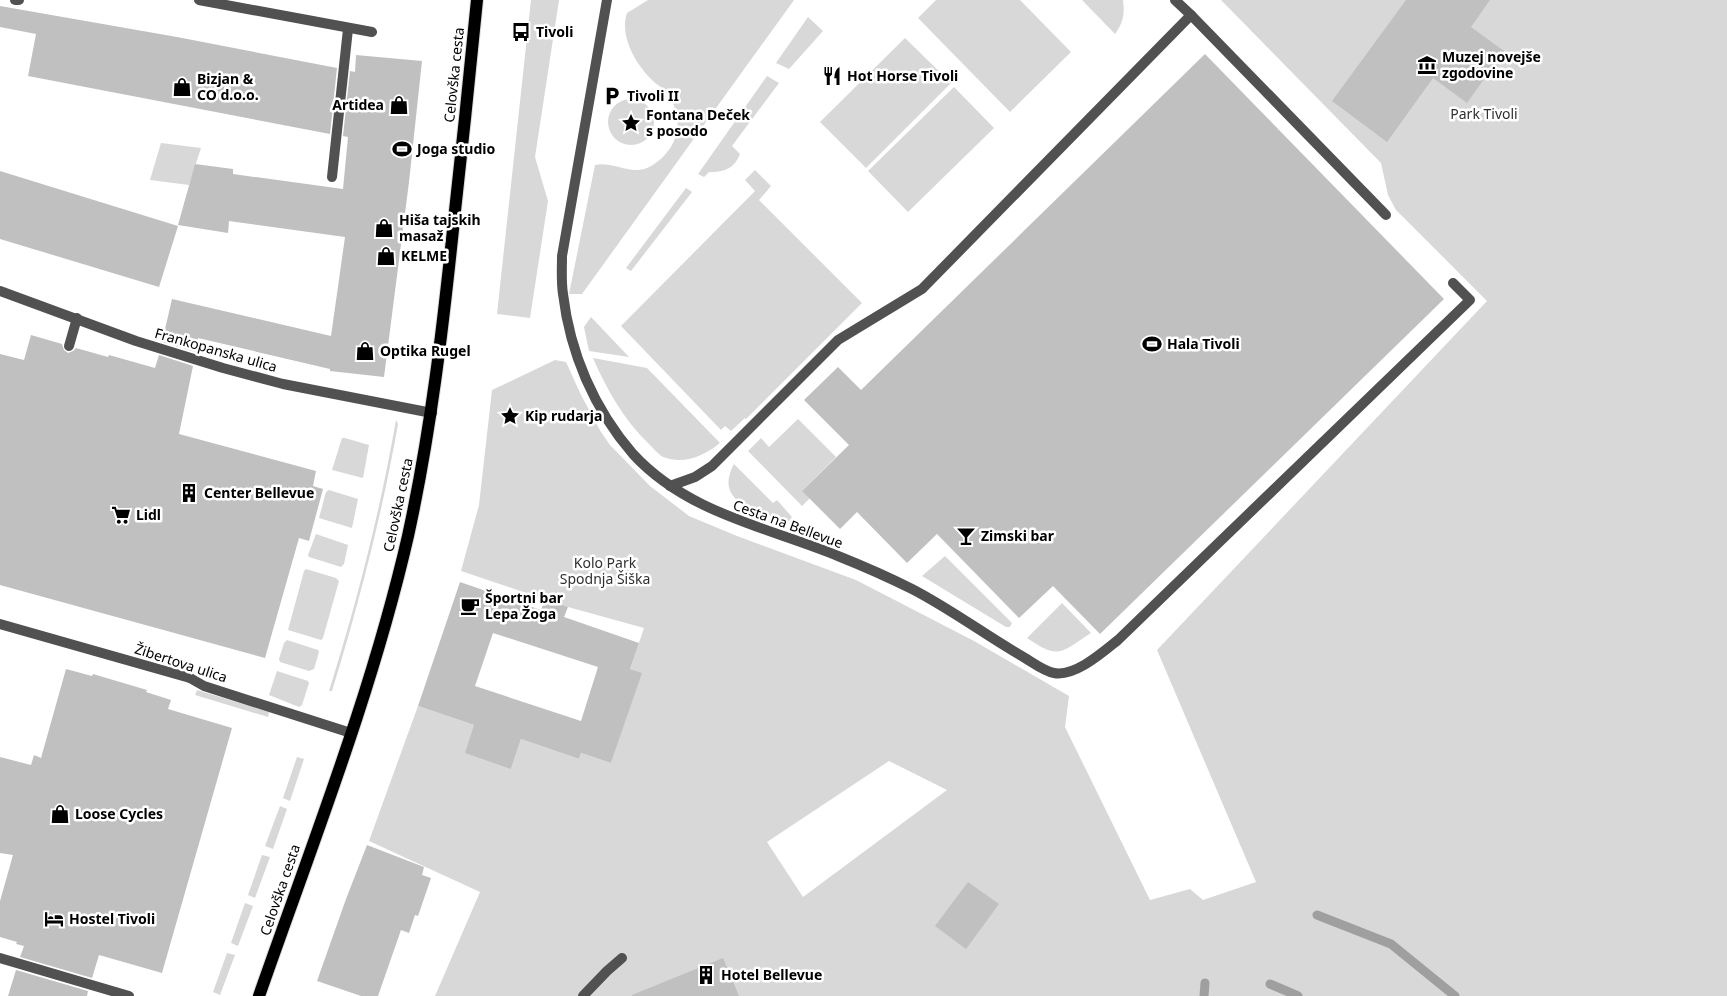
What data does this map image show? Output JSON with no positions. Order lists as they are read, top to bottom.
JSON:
{
  "streets": {
    "main road": ["Celovška cesta"],
    "street": ["Frankopanska ulica", "Cesta na Bellevue", "Žibertova ulica"]
  },
  "crossings": [
    ["Celovška cesta", "Frankopanska ulica"],
    ["Celovška cesta", "Žibertova ulica"]
  ],
  "parks": ["Park Tivoli", "Kolo Park Spodnja Šiška"],
  "places": {
    "bus stop": ["Tivoli"],
    "museum": ["Muzej novejše zgodovine"],
    "restaurant": ["Hot Horse Tivoli"],
    "shop": [
      "Bizjan & CO d.o.o.",
      "Artidea",
      "Hiša tajskih masaž",
      "KELME",
      "Optika Rugel",
      "Loose Cycles"
    ],
    "parking": ["Tivoli II"],
    "place": ["Fontana Deček s posodo", "Kip rudarja"],
    "sports": ["Joga studio", "Hala Tivoli"],
    "building": ["Center Bellevue", "Hotel Bellevue"],
    "supermarket": ["Lidl"],
    "bar": ["Zimski bar"],
    "cafe": ["Športni bar Lepa Žoga"],
    "hotel": ["Hostel Tivoli"]
  }
}
